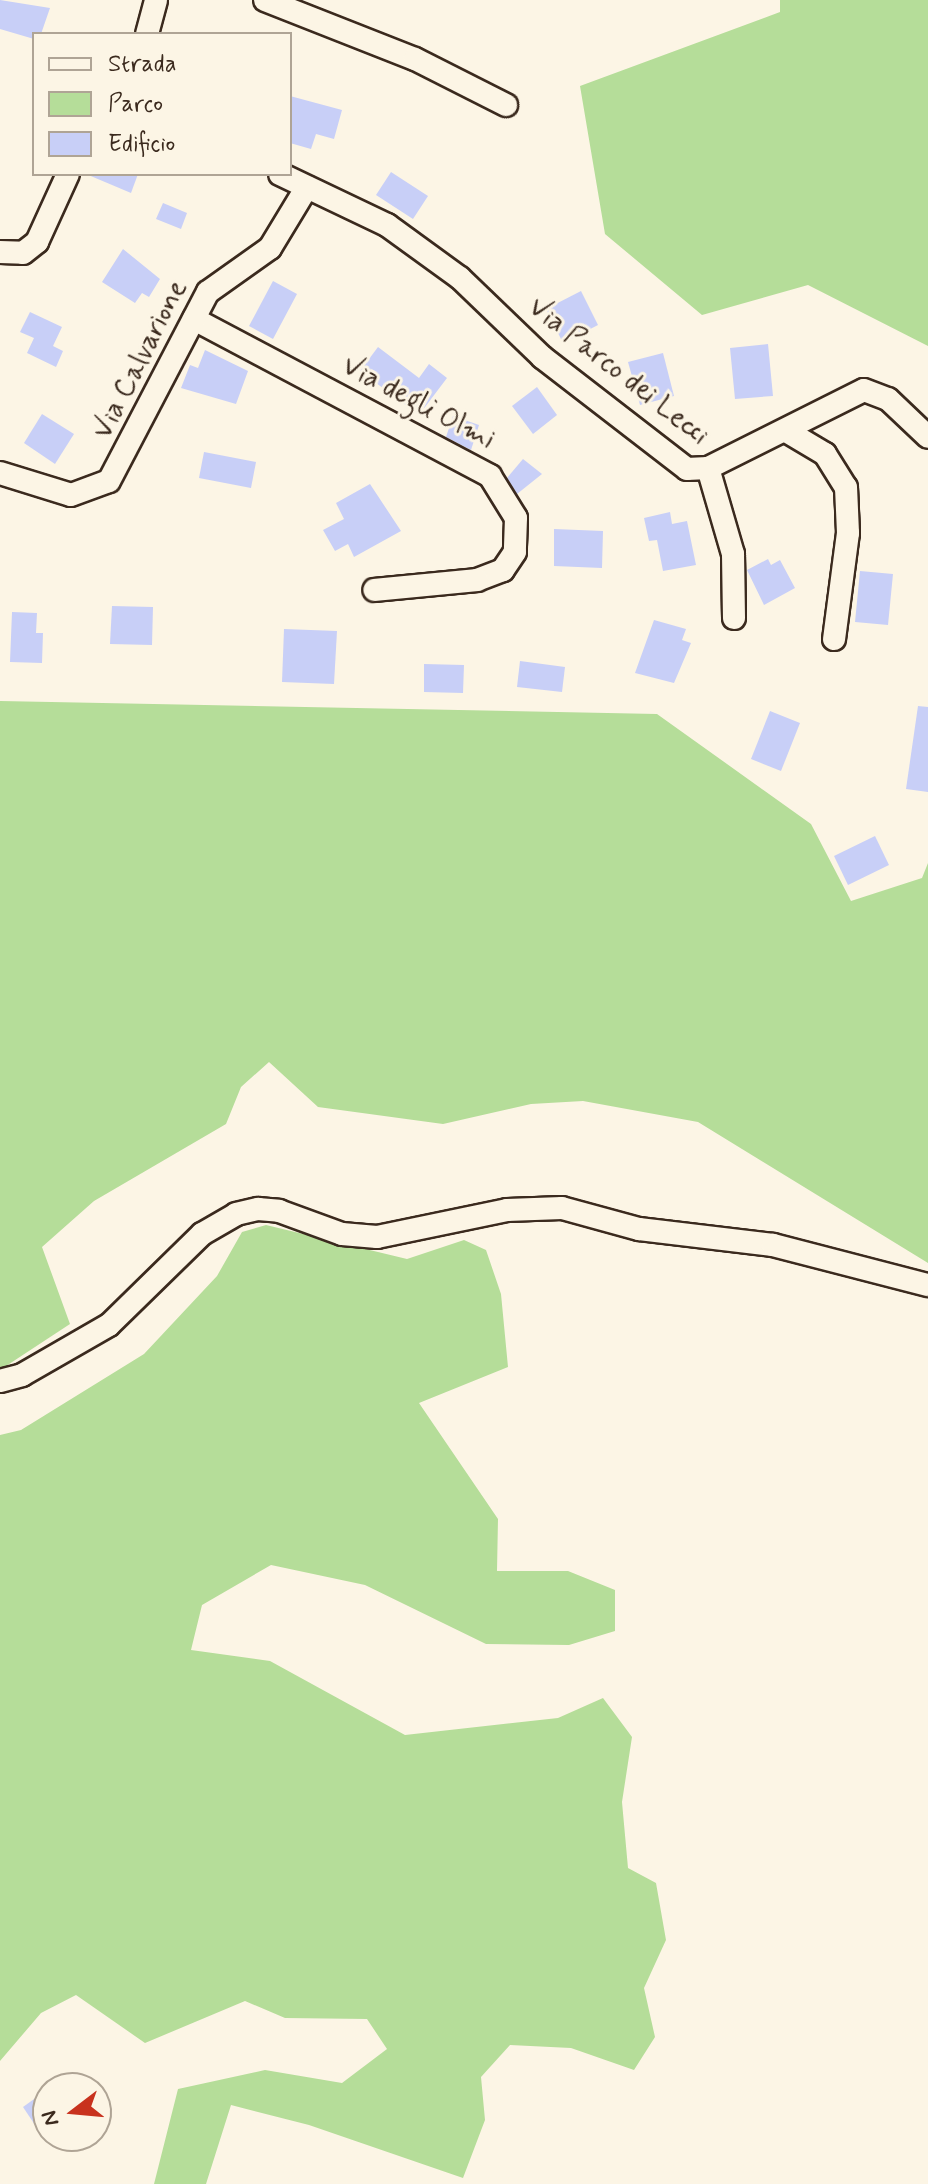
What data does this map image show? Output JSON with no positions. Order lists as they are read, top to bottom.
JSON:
{
  "streets": {
    "street": ["Via Calvarione", "Via Parco dei Lecci", "Via degli Olmi"]
  },
  "crossings": [
    ["Via Calvarione", "Via Parco dei Lecci"],
    ["Via Calvarione", "Via degli Olmi"]
  ],
  "legend": ["Strada", "Parco", "Edificio"],
  "north": "left"
}
